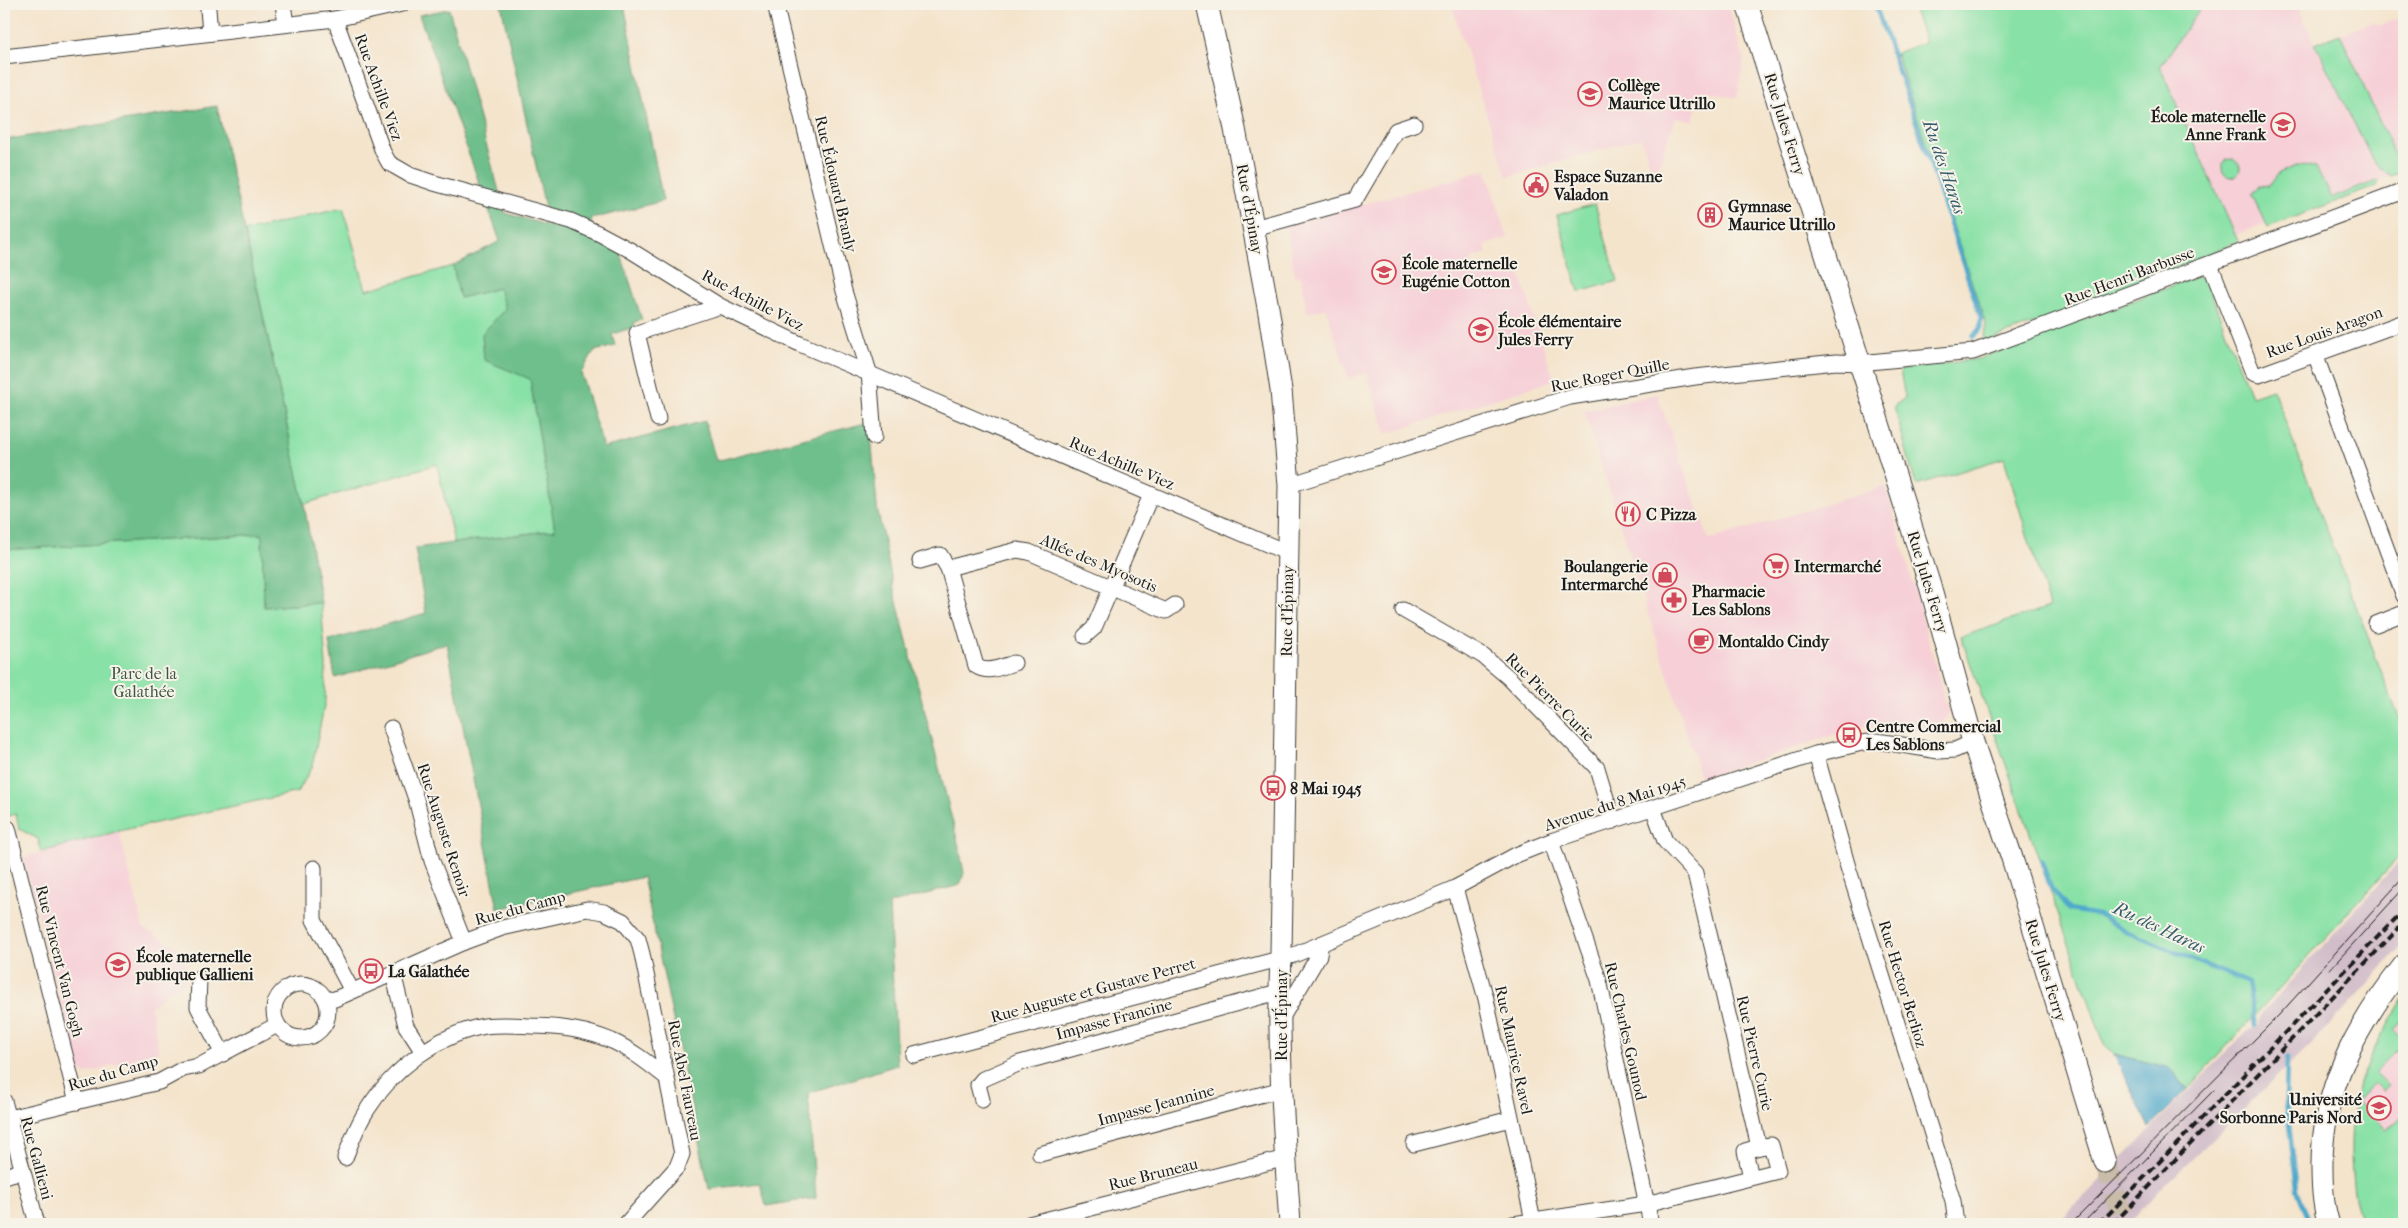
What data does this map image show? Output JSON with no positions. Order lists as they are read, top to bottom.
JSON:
{
  "streets": {
    "street": [
      "Rue Achille Viez",
      "Rue Jules Ferry",
      "Rue Édouard Branly",
      "Rue d'Épinay",
      "Rue Henri Barbusse",
      "Rue Louis Aragon",
      "Rue Roger Quille",
      "Allée des Myosotis",
      "Rue Pierre Curie",
      "Avenue du 8 Mai 1945",
      "Rue Auguste Renoir",
      "Rue du Camp",
      "Rue Vincent Van Gogh",
      "Rue Hector Berlioz",
      "Rue Auguste et Gustave Perret",
      "Impasse Francine",
      "Rue Charles Gounod",
      "Rue Maurice Ravel",
      "Rue Abel Fauveau",
      "Impasse Jeannine",
      "Rue Gallieni",
      "Rue Bruneau"
    ]
  },
  "crossings": [
    ["Rue Achille Viez", "Rue Édouard Branly"],
    ["Rue Achille Viez", "Rue d'Épinay"],
    ["Rue Jules Ferry", "Rue Henri Barbusse"],
    ["Rue Jules Ferry", "Rue Roger Quille"],
    ["Rue Jules Ferry", "Avenue du 8 Mai 1945"],
    ["Rue d'Épinay", "Rue Roger Quille"],
    ["Rue d'Épinay", "Avenue du 8 Mai 1945"],
    ["Rue d'Épinay", "Rue Auguste et Gustave Perret"],
    ["Rue d'Épinay", "Impasse Francine"],
    ["Rue d'Épinay", "Impasse Jeannine"],
    ["Rue d'Épinay", "Rue Bruneau"],
    ["Rue Henri Barbusse", "Rue Louis Aragon"],
    ["Rue Henri Barbusse", "Rue Roger Quille"],
    ["Rue Pierre Curie", "Avenue du 8 Mai 1945"],
    ["Avenue du 8 Mai 1945", "Rue Hector Berlioz"],
    ["Avenue du 8 Mai 1945", "Rue Auguste et Gustave Perret"],
    ["Avenue du 8 Mai 1945", "Rue Charles Gounod"],
    ["Avenue du 8 Mai 1945", "Rue Maurice Ravel"],
    ["Rue Auguste Renoir", "Rue du Camp"],
    ["Rue du Camp", "Rue Vincent Van Gogh"],
    ["Rue du Camp", "Rue Abel Fauveau"],
    ["Rue du Camp", "Rue Gallieni"]
  ],
  "water": ["Ru des Haras"],
  "parks": ["Parc de la Galathée"],
  "places": {
    "school or university": [
      "Collège Maurice Utrillo",
      "École maternelle Anne Frank",
      "École maternelle Eugénie Cotton",
      "École élémentaire Jules Ferry",
      "École maternelle publique Gallieni",
      "Université Sorbonne Paris Nord"
    ],
    "public building": ["Espace Suzanne Valadon"],
    "building": ["Gymnase Maurice Utrillo"],
    "restaurant": ["C Pizza"],
    "supermarket": ["Intermarché"],
    "shop": ["Boulangerie Intermarché"],
    "pharmacy": ["Pharmacie Les Sablons"],
    "cafe": ["Montaldo Cindy"],
    "bus stop": ["Centre Commercial Les Sablons", "8 Mai 1945", "La Galathée"]
  }
}
